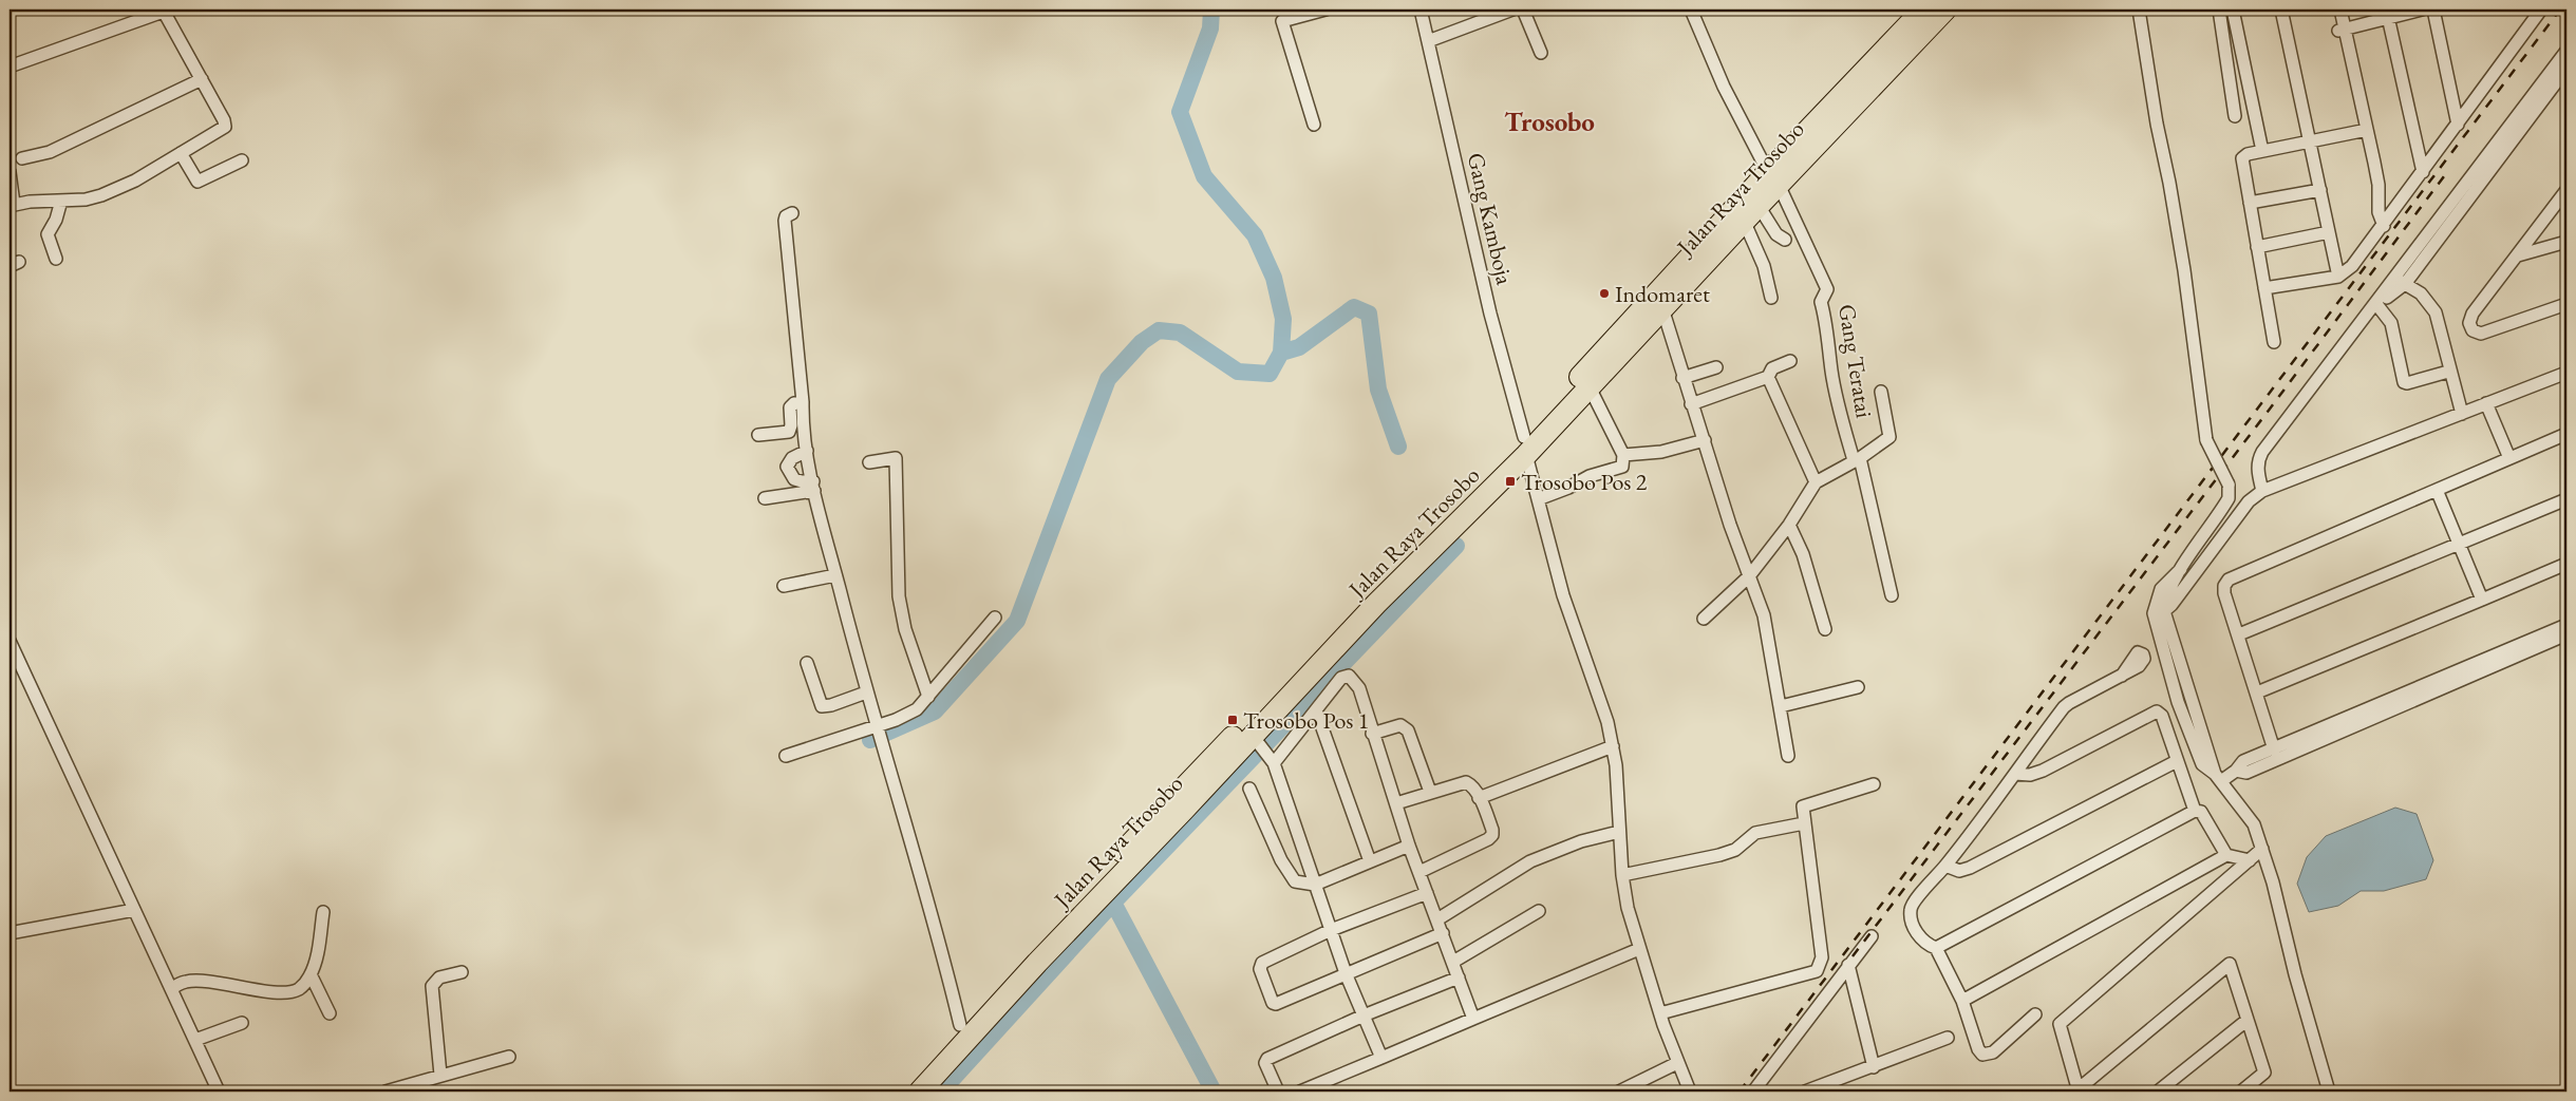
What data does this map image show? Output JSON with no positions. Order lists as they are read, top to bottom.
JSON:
{
  "streets": {
    "highway": ["Jalan Raya Trosobo"],
    "street": ["Gang Kamboja", "Gang Teratai"]
  },
  "crossings": [
    ["Jalan Raya Trosobo", "Gang Kamboja"],
    ["Jalan Raya Trosobo", "Gang Teratai"]
  ],
  "districts": ["Trosobo"],
  "places": {
    "other": ["Indomaret"],
    "transit": ["Trosobo Pos 2", "Trosobo Pos 1"]
  }
}
